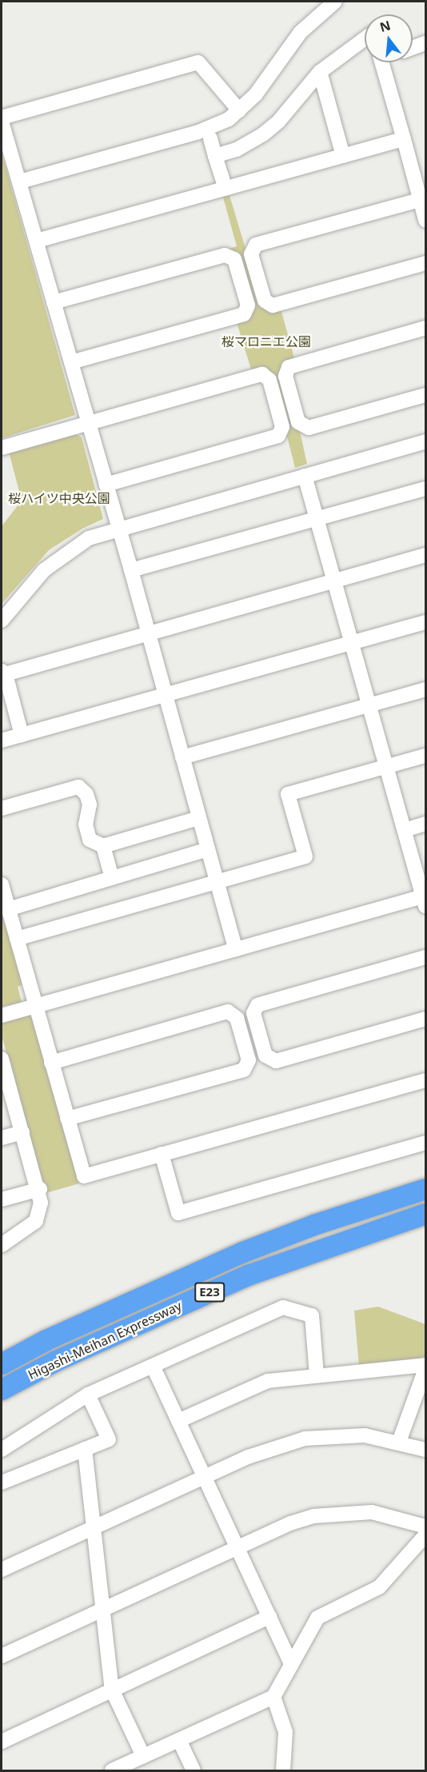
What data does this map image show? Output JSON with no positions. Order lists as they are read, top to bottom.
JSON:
{
  "streets": {
    "highway": ["E23", "Higashi-Meihan Expressway"]
  },
  "parks": ["桜マロニエ公園", "桜ハイツ中央公園"],
  "north": "top"
}
